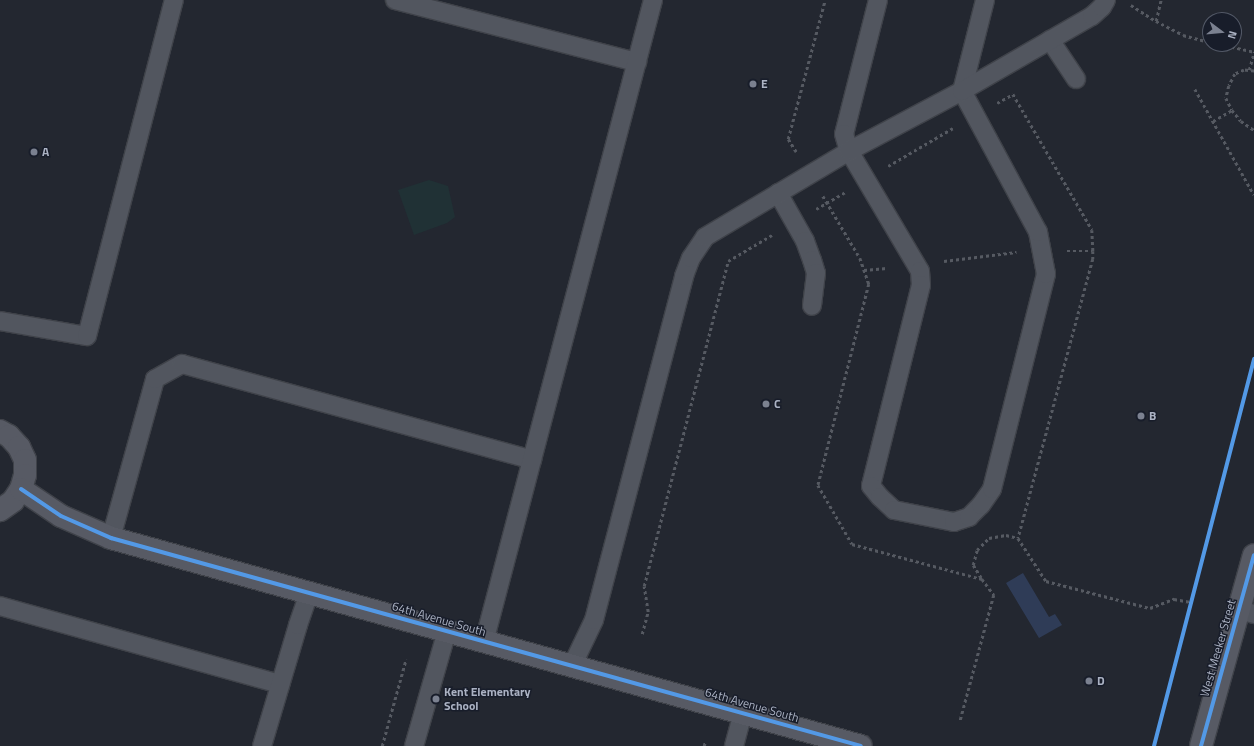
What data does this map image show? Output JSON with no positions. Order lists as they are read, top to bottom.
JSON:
{
  "streets": {
    "street": ["64th Avenue South", "West Meeker Street"]
  },
  "places": [
    "E",
    "A",
    "C",
    "B",
    "D",
    "Kent Elementary School"
  ],
  "north": "right"
}
